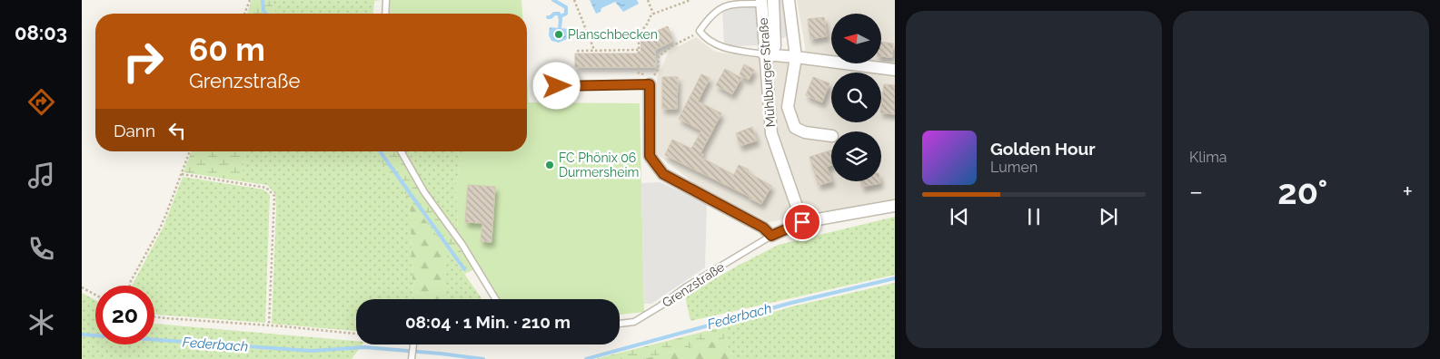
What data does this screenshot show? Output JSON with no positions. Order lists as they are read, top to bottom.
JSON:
{
  "streets": {
    "street": ["Mühlburger Straße", "Grenzstraße"]
  },
  "crossings": [
    ["Mühlburger Straße", "Grenzstraße"]
  ],
  "water": ["Federbach"],
  "places": ["Planschbecken", "FC Phönix 06 Durmersheim"],
  "north": "left",
  "page": {
    "tabs": "08:03",
    "tile": "Klima",
    "turn": ["60 m", "Grenzstraße"],
    "then": "Dann",
    "song": ["Golden Hour", "Lumen"],
    "heat": ["−", "20°", "+"],
    "limit": "20",
    "trip": "08:04 · 1 Min. · 210 m"
  }
}
